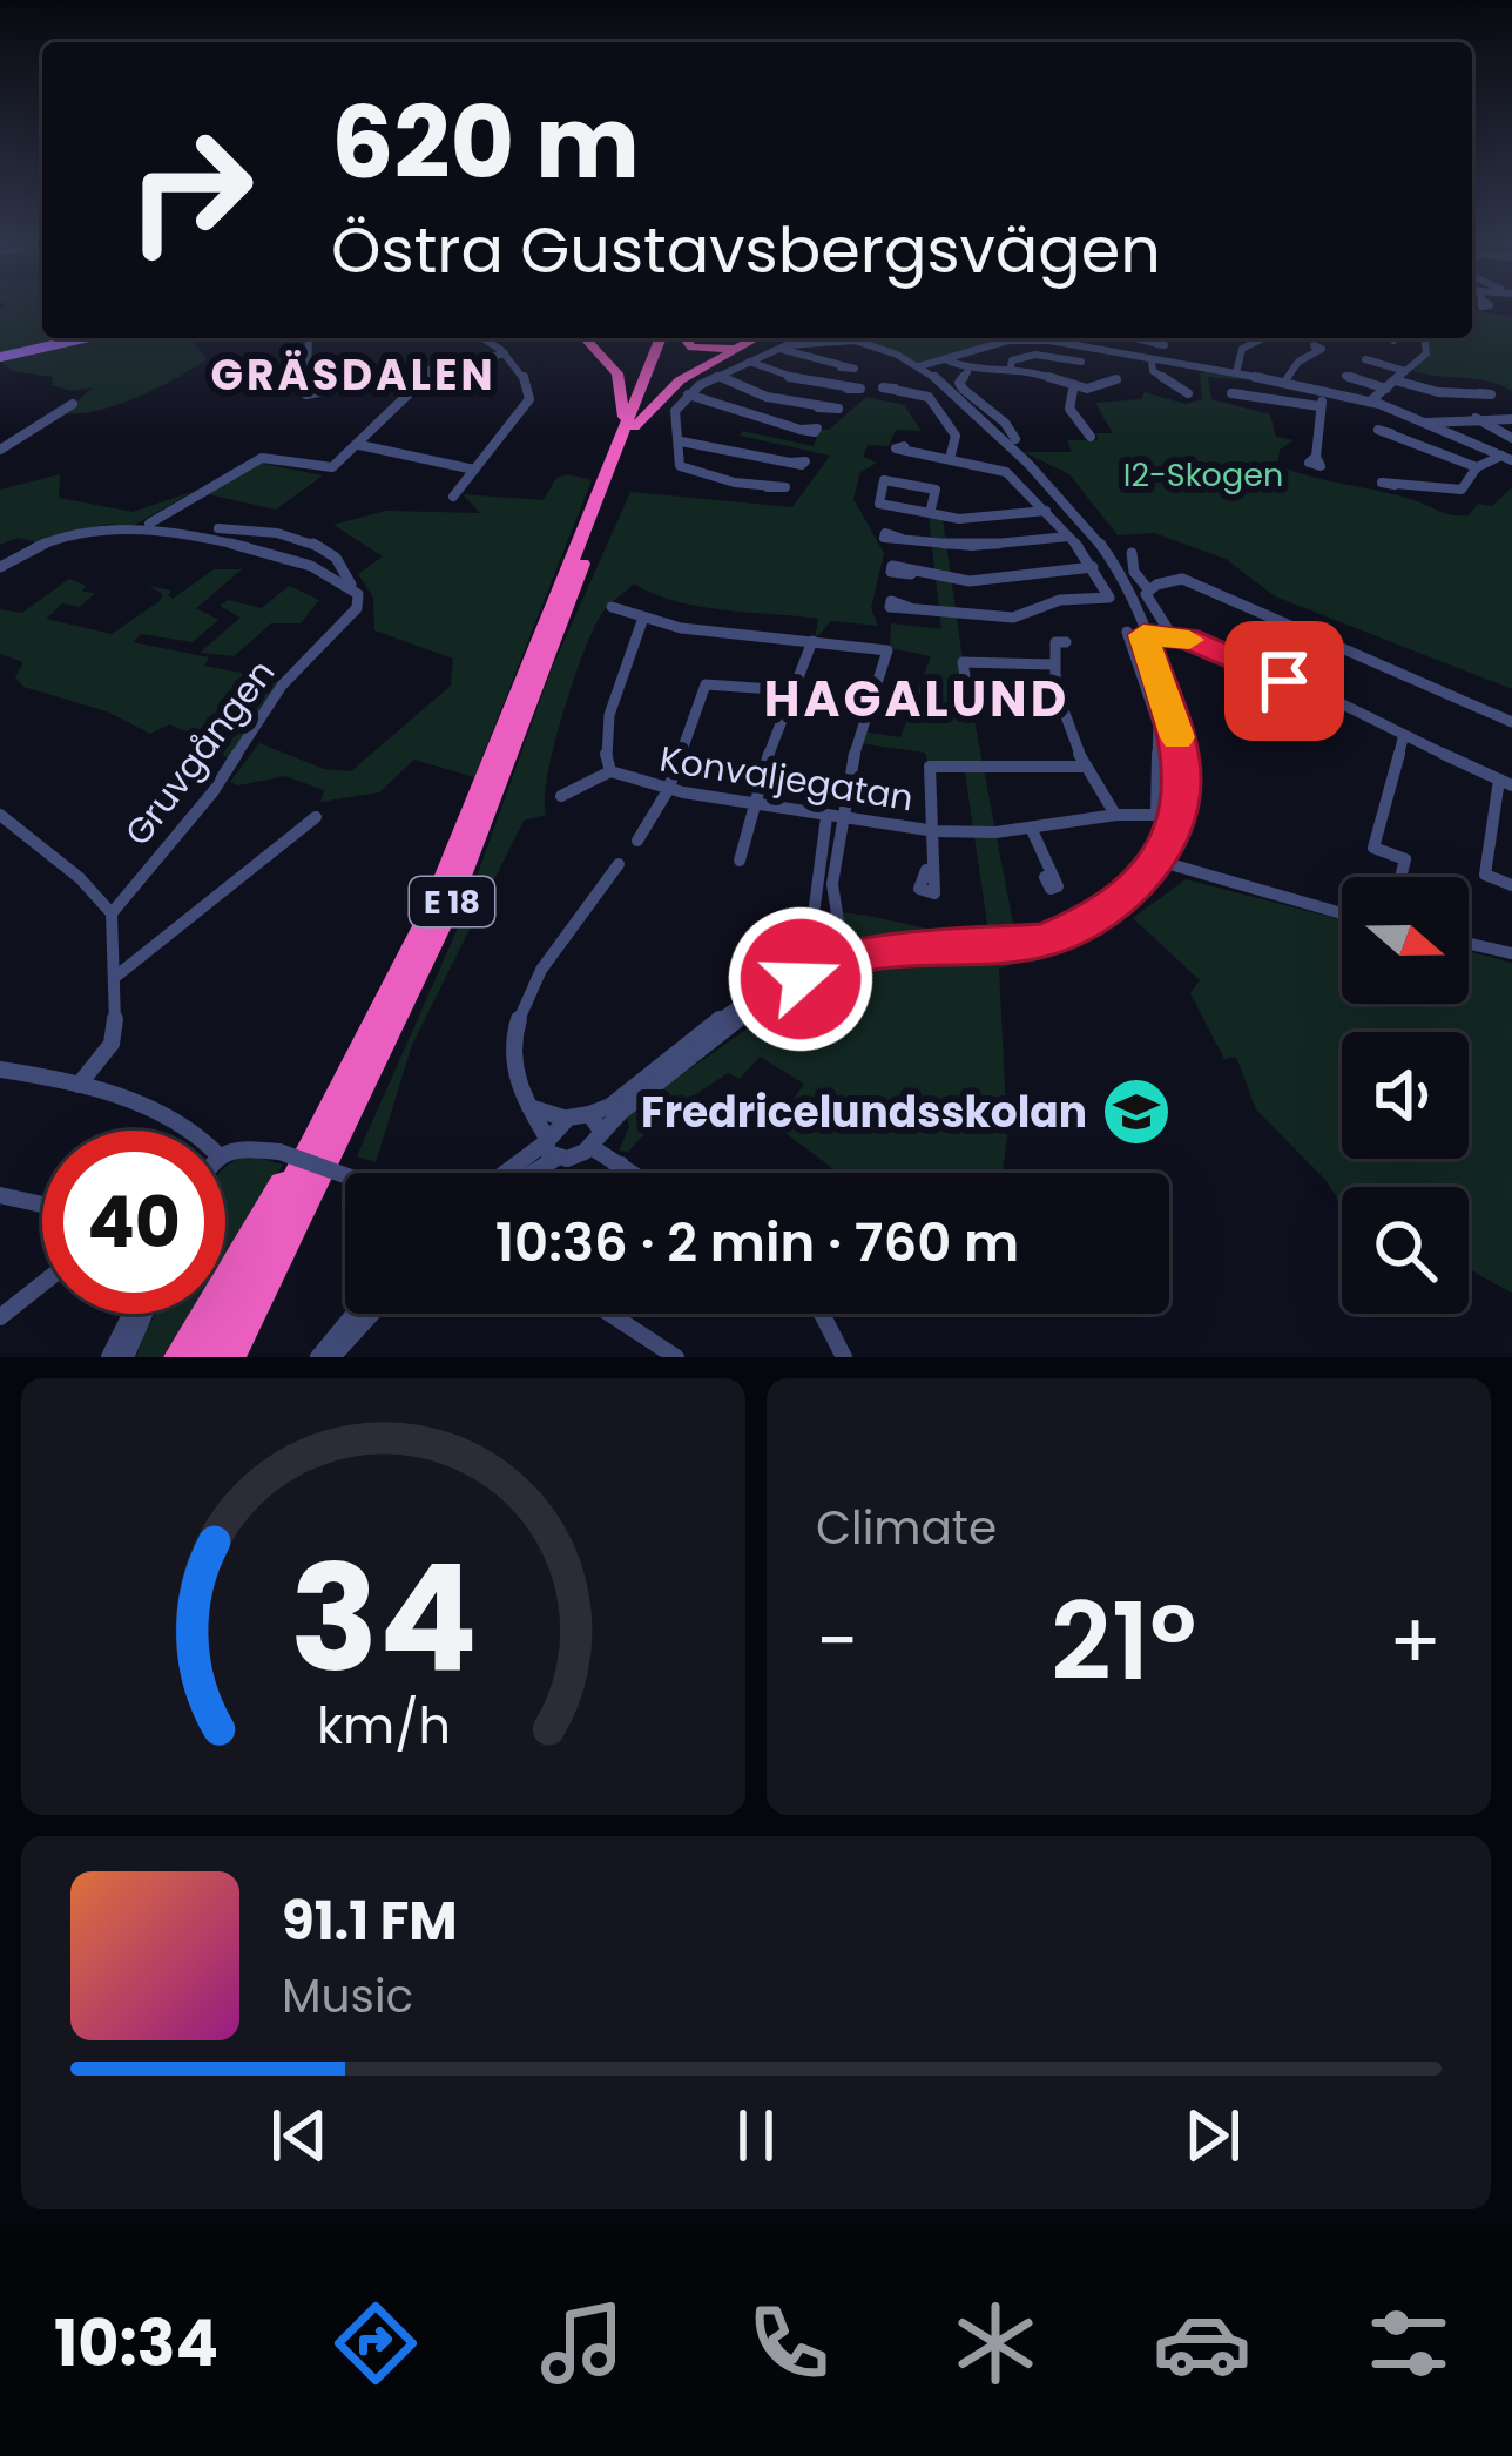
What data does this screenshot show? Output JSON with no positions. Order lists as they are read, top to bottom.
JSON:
{
  "streets": {
    "highway": ["E 18"],
    "street": ["Gruvgången", "Konvaljegatan"]
  },
  "districts": ["GRÄSDALEN", "HAGALUND"],
  "parks": ["I2-Skogen"],
  "places": {
    "school or university": ["Fredricelundsskolan"]
  },
  "north": "right",
  "page": {
    "turn": ["620 m", "Östra Gustavsbergsvägen"],
    "limit": "40",
    "trip": "10:36 · 2 min · 760 m",
    "tile": "Climate",
    "heat": ["−", "21°", "+"],
    "song": ["91.1 FM", "Music"],
    "tabs": "10:34",
    "gauge": ["34", "km/h"]
  }
}
